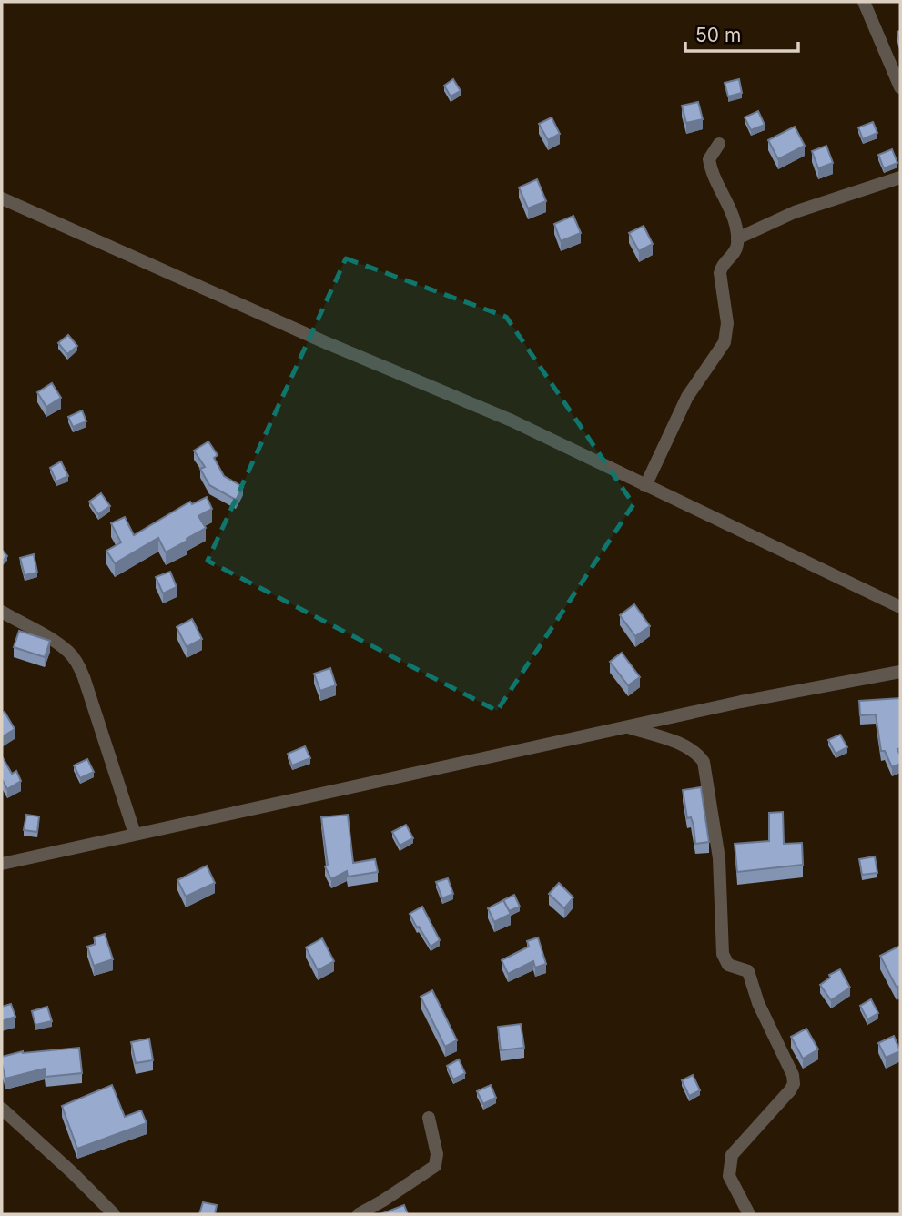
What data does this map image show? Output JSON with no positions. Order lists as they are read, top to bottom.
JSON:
{
  "scale_bar": "50 m"
}
